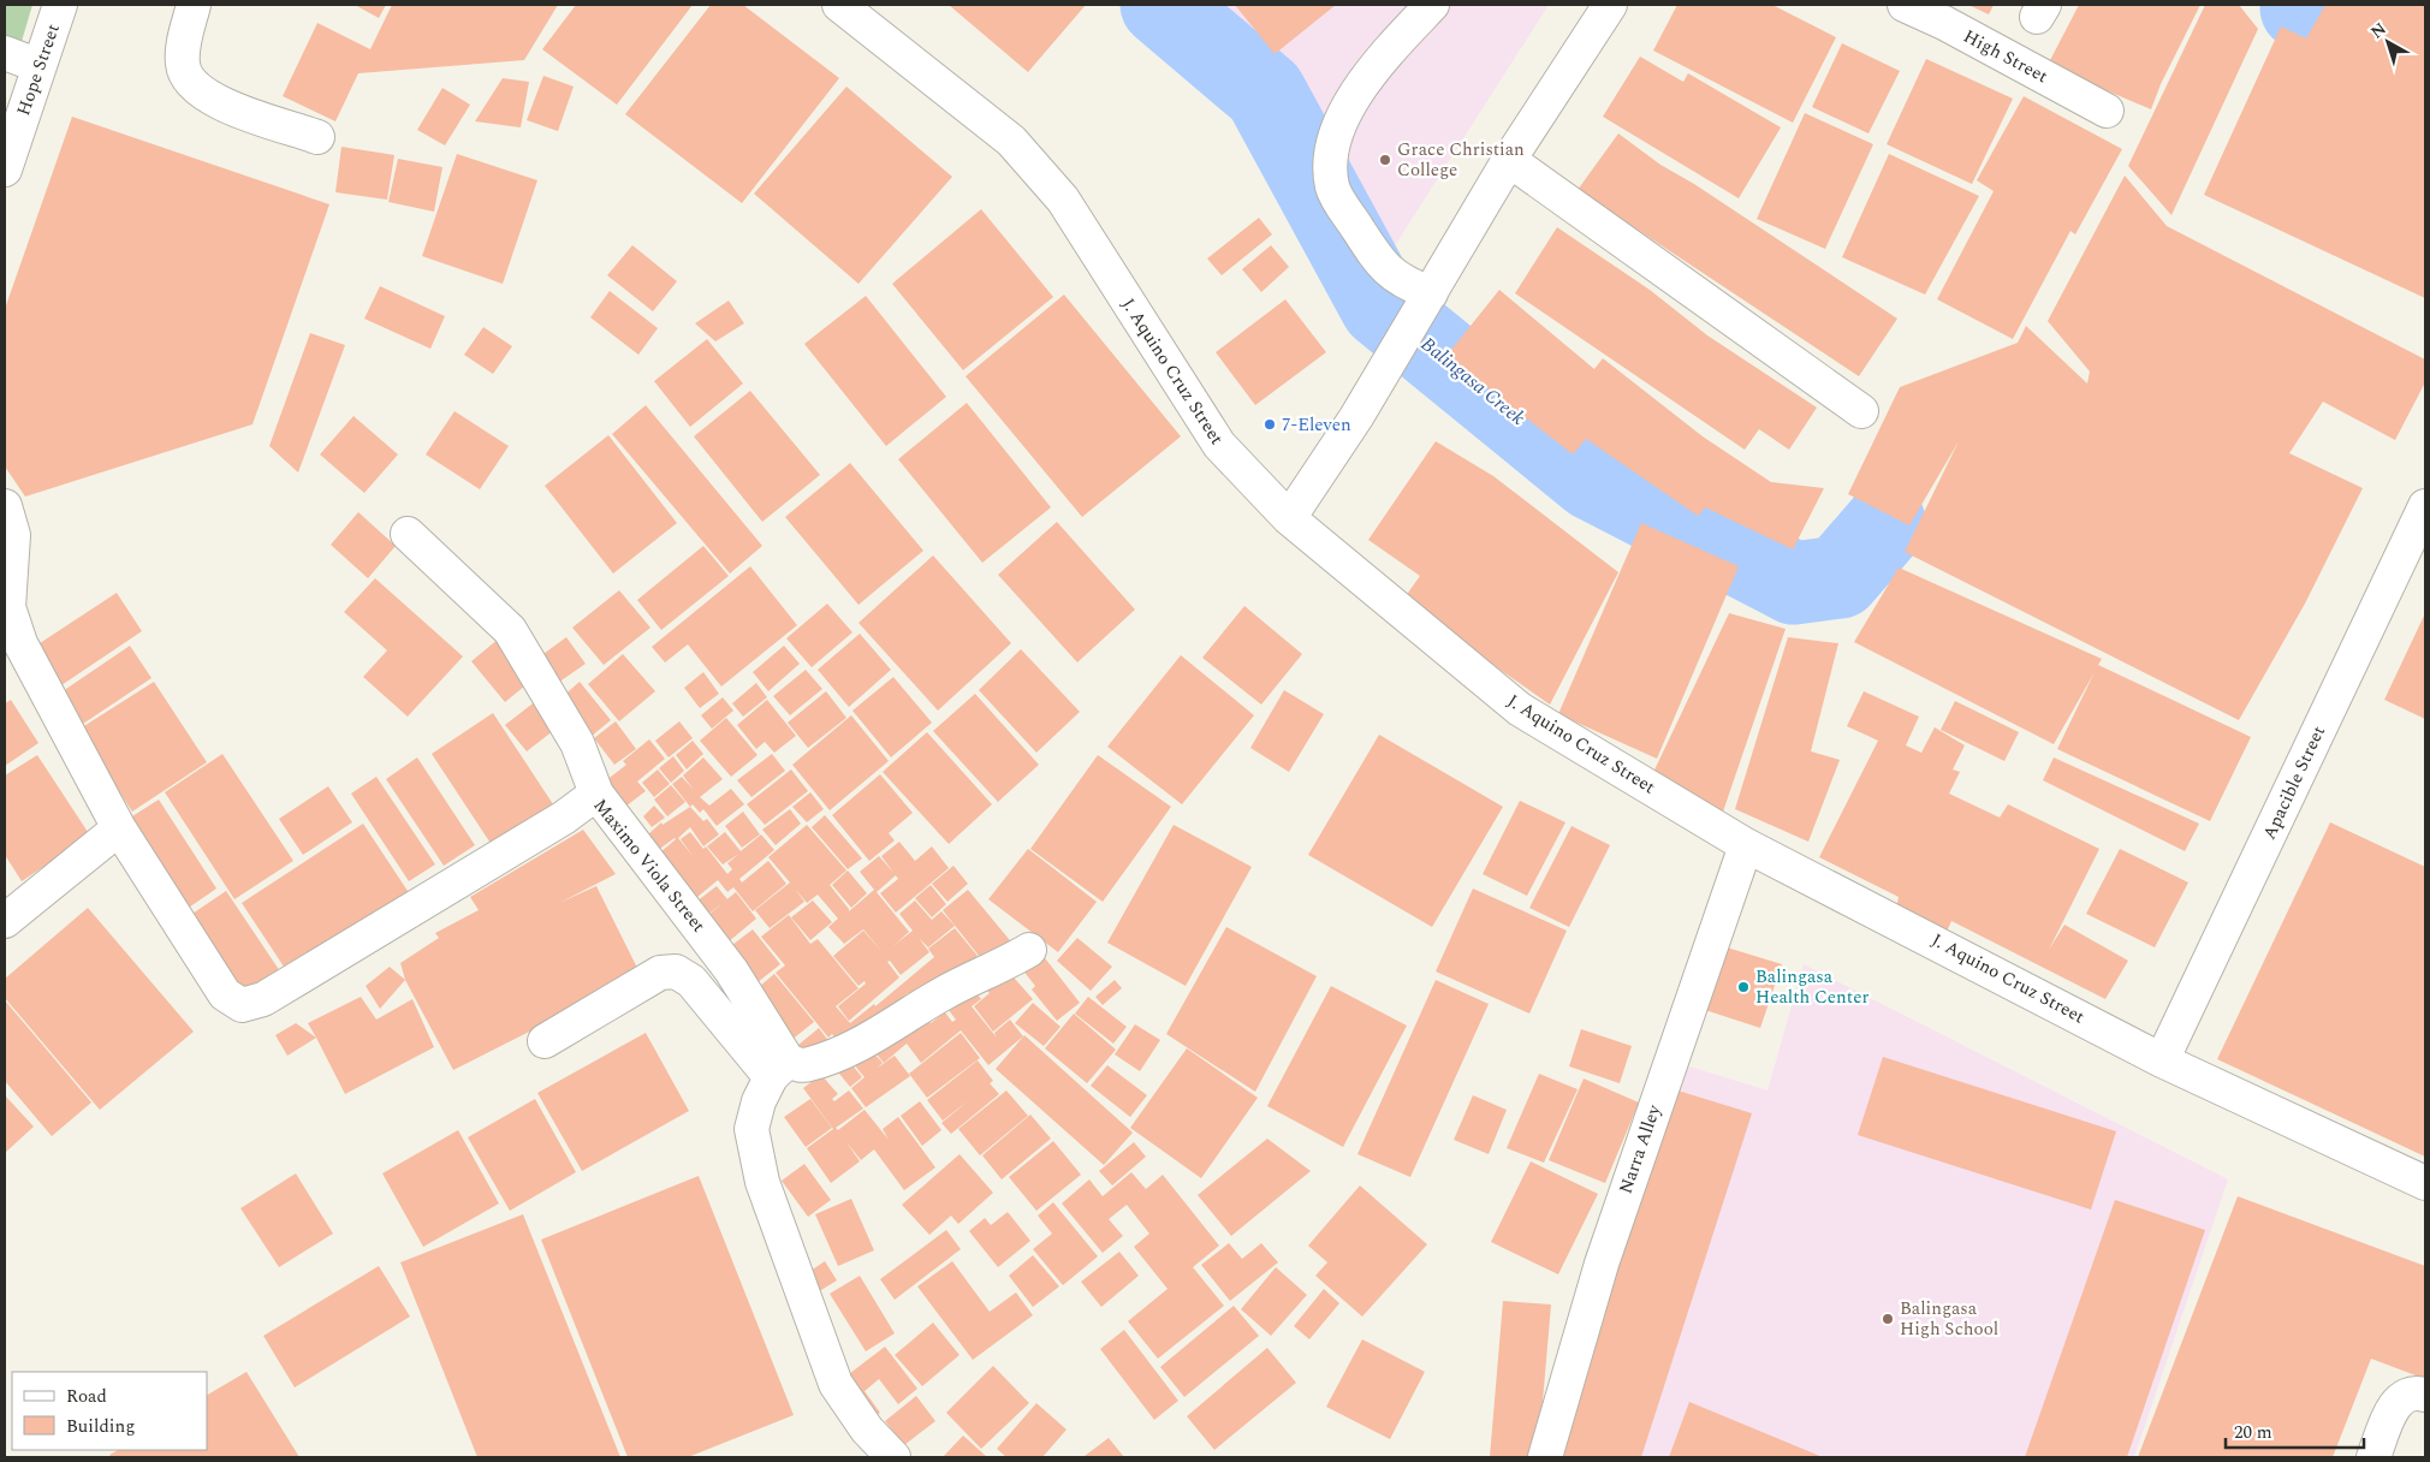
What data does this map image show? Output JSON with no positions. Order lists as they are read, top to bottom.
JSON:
{
  "streets": {
    "street": [
      "High Street",
      "Hope Street",
      "J. Aquino Cruz Street",
      "Apacible Street",
      "Maximo Viola Street",
      "Narra Alley"
    ]
  },
  "crossings": [
    ["J. Aquino Cruz Street", "Apacible Street"],
    ["J. Aquino Cruz Street", "Narra Alley"]
  ],
  "water": ["Balingasa Creek"],
  "places": [
    "Grace Christian College",
    "7-Eleven",
    "Balingasa Health Center",
    "Balingasa High School"
  ],
  "legend": ["Road", "Building"],
  "scale_bar": "20 m",
  "north": "top left"
}
